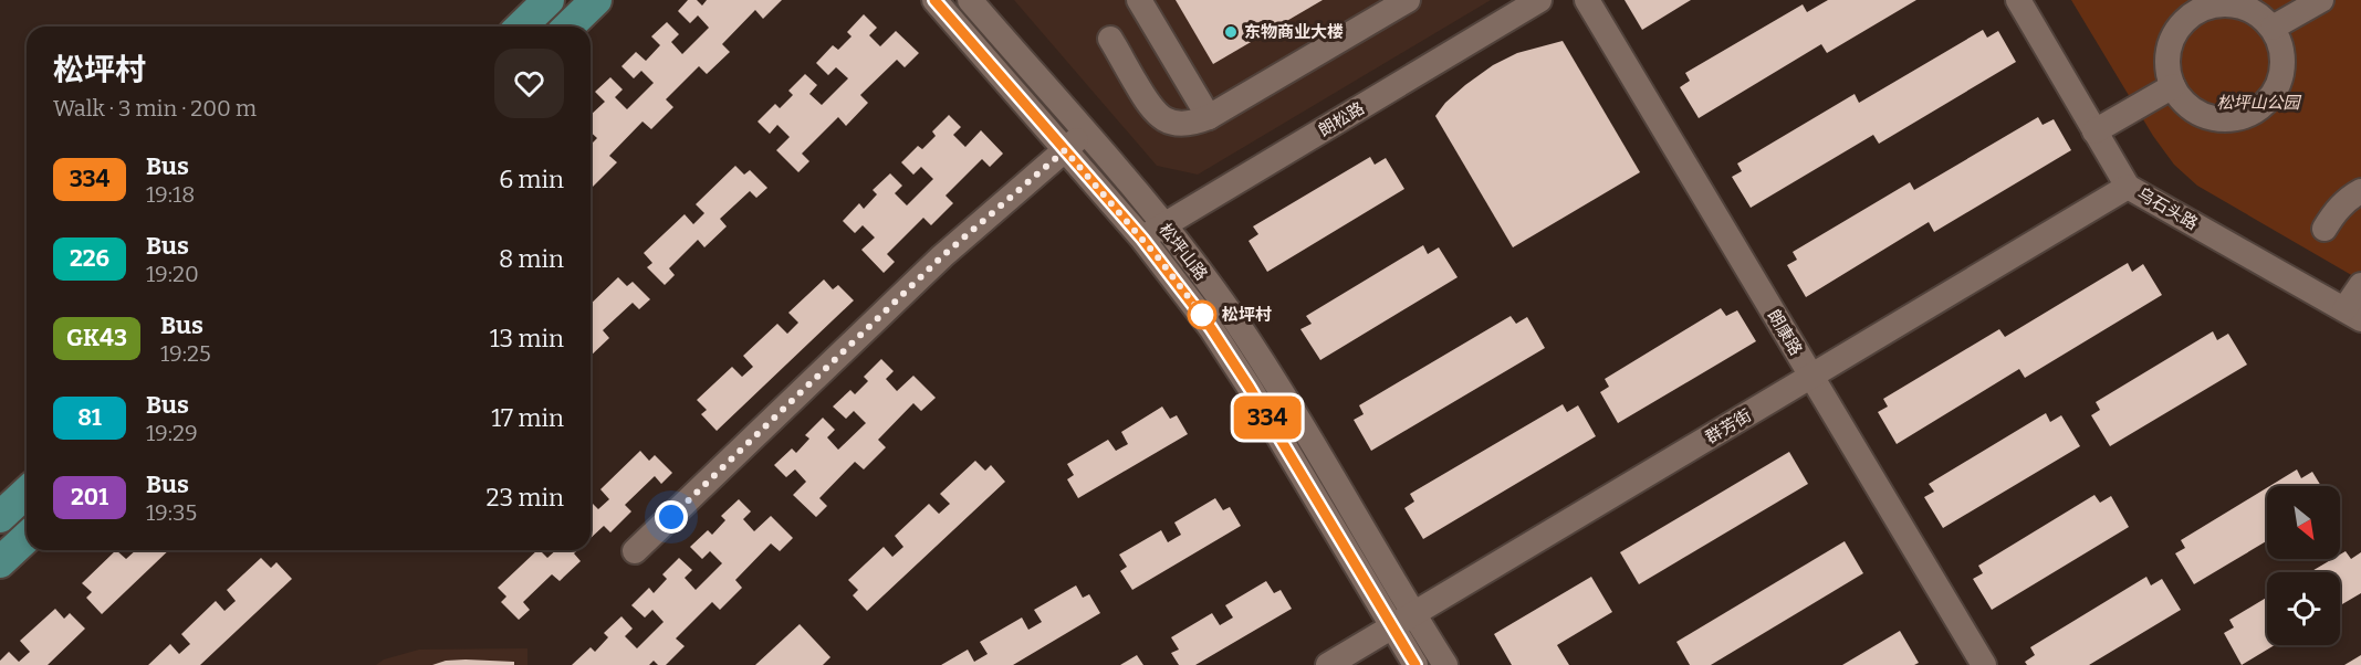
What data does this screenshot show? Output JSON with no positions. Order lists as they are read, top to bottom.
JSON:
{
  "streets": {
    "street": [
      "朗松路",
      "乌石头路",
      "松坪山路",
      "朗康路",
      "群芳街"
    ]
  },
  "crossings": [
    ["朗松路", "松坪山路"],
    ["乌石头路", "群芳街"],
    ["松坪山路", "群芳街"],
    ["朗康路", "群芳街"]
  ],
  "parks": ["松坪山公园"],
  "places": ["东物商业大楼", "松坪村"],
  "lines": ["bus line 334"],
  "north": "bottom right",
  "page": {
    "on_map": "334",
    "heading": ["松坪村", "Walk · 3 min · 200 m"],
    "list": [
      {
        "mark": "334",
        "name": "Bus",
        "note": "19:18",
        "value": "6 min"
      },
      {
        "mark": "226",
        "name": "Bus",
        "note": "19:20",
        "value": "8 min"
      },
      {
        "mark": "GK43",
        "name": "Bus",
        "note": "19:25",
        "value": "13 min"
      },
      {
        "mark": "81",
        "name": "Bus",
        "note": "19:29",
        "value": "17 min"
      },
      {
        "mark": "201",
        "name": "Bus",
        "note": "19:35",
        "value": "23 min"
      }
    ]
  }
}
